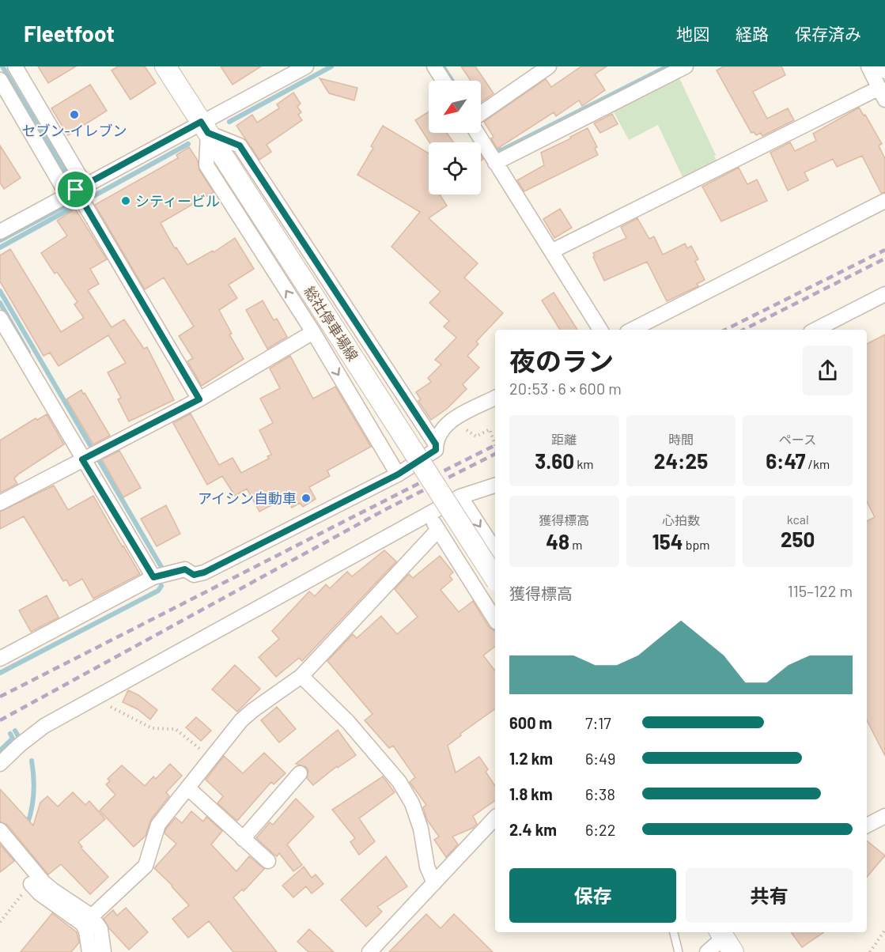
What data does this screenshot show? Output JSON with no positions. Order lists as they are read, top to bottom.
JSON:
{
  "streets": {
    "main road": ["総社停車場線"]
  },
  "places": ["セブン-イレブン", "シティービル", "アイシン自動車"],
  "north": "bottom left",
  "page": {
    "header": "Fleetfoot",
    "nav": ["地図", "経路", "保存済み"],
    "heading": ["夜のラン", "20:53 · 6 × 600 m"],
    "stats": [
      ["距離", "3.60 km"],
      ["時間", "24:25"],
      ["ペース", "6:47 /km"],
      ["獲得標高", "48 m"],
      ["心拍数", "154 bpm"],
      ["kcal", "250"]
    ],
    "chart": ["獲得標高", "115–122 m"],
    "list": [
      {
        "name": "600 m",
        "note": "7:17"
      },
      {
        "name": "1.2 km",
        "note": "6:49"
      },
      {
        "name": "1.8 km",
        "note": "6:38"
      },
      {
        "name": "2.4 km",
        "note": "6:22"
      }
    ],
    "buttons": ["保存", "共有"]
  }
}
